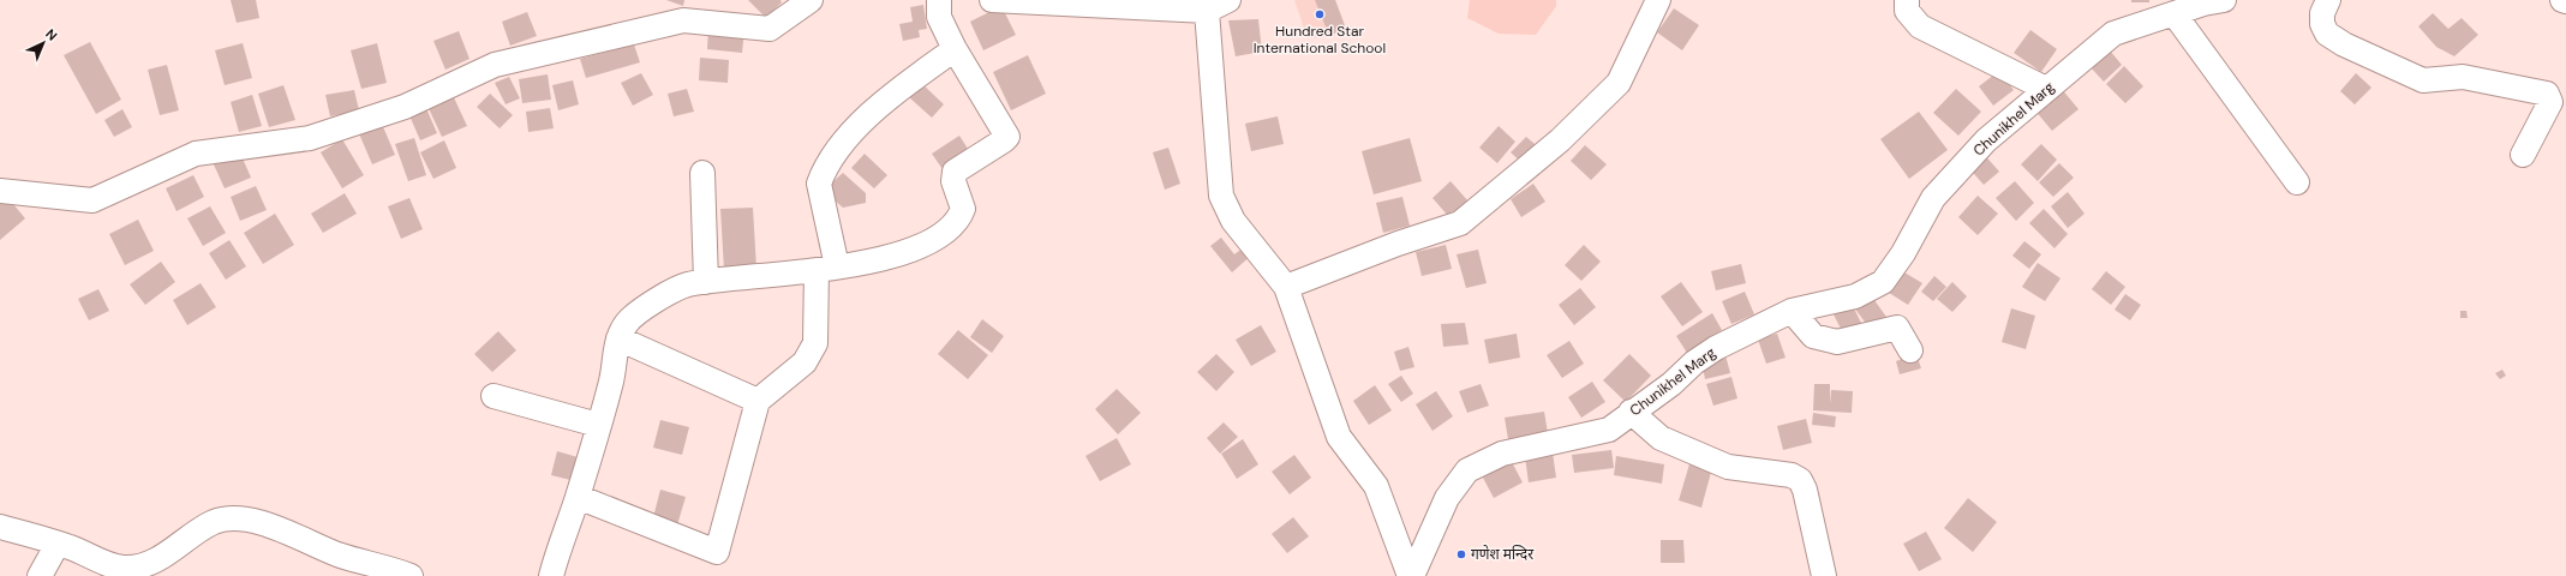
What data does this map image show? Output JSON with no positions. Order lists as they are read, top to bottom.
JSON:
{
  "streets": {
    "street": ["Chunikhel Marg"]
  },
  "places": ["Hundred Star International School", "गणेश मन्दिर"],
  "north": "top right"
}
